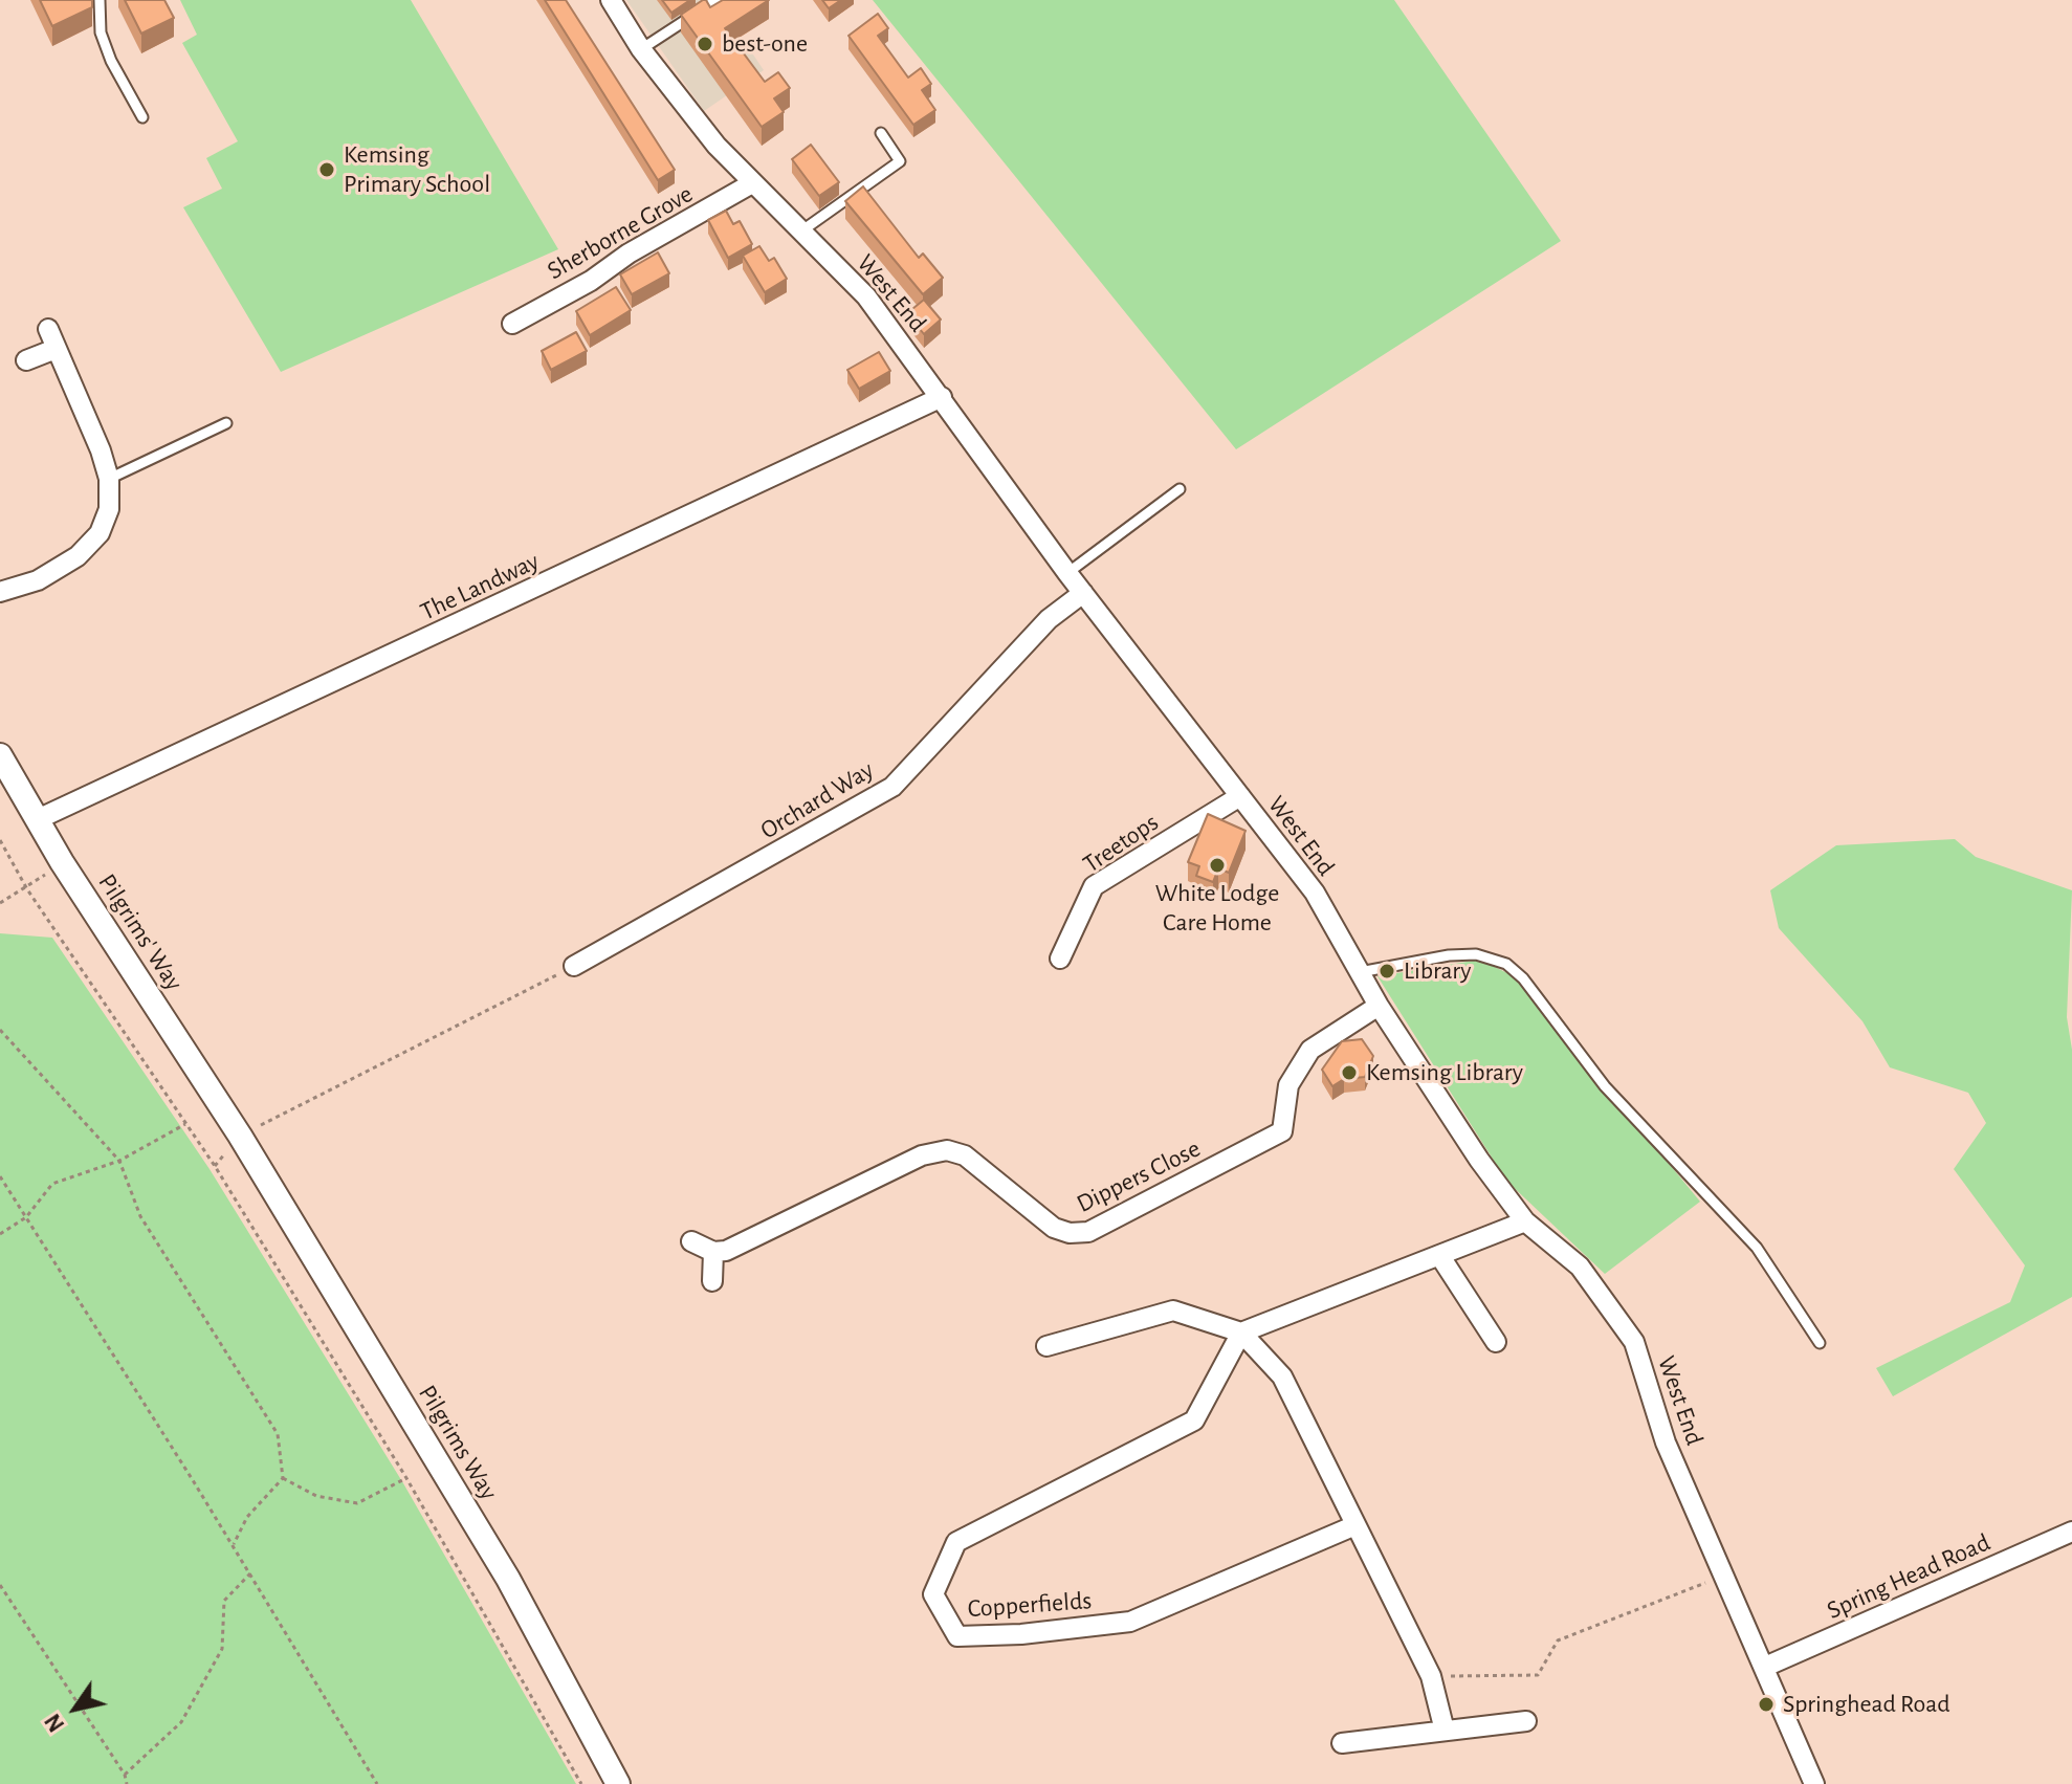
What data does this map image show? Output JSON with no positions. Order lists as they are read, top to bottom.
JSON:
{
  "streets": {
    "street": [
      "Sherborne Grove",
      "West End",
      "The Landway",
      "Orchard Way",
      "Treetops",
      "Pilgrims' Way",
      "Dippers Close",
      "Pilgrims Way",
      "Spring Head Road",
      "Copperfields"
    ]
  },
  "crossings": [
    ["Sherborne Grove", "West End"],
    ["West End", "The Landway"],
    ["West End", "Orchard Way"],
    ["West End", "Treetops"],
    ["West End", "Dippers Close"],
    ["West End", "Spring Head Road"],
    ["The Landway", "Pilgrims' Way"],
    ["Pilgrims' Way", "Pilgrims Way"]
  ],
  "places": [
    "best-one",
    "Kemsing Primary School",
    "White Lodge Care Home",
    "Library",
    "Kemsing Library",
    "Springhead Road"
  ],
  "north": "bottom left"
}
